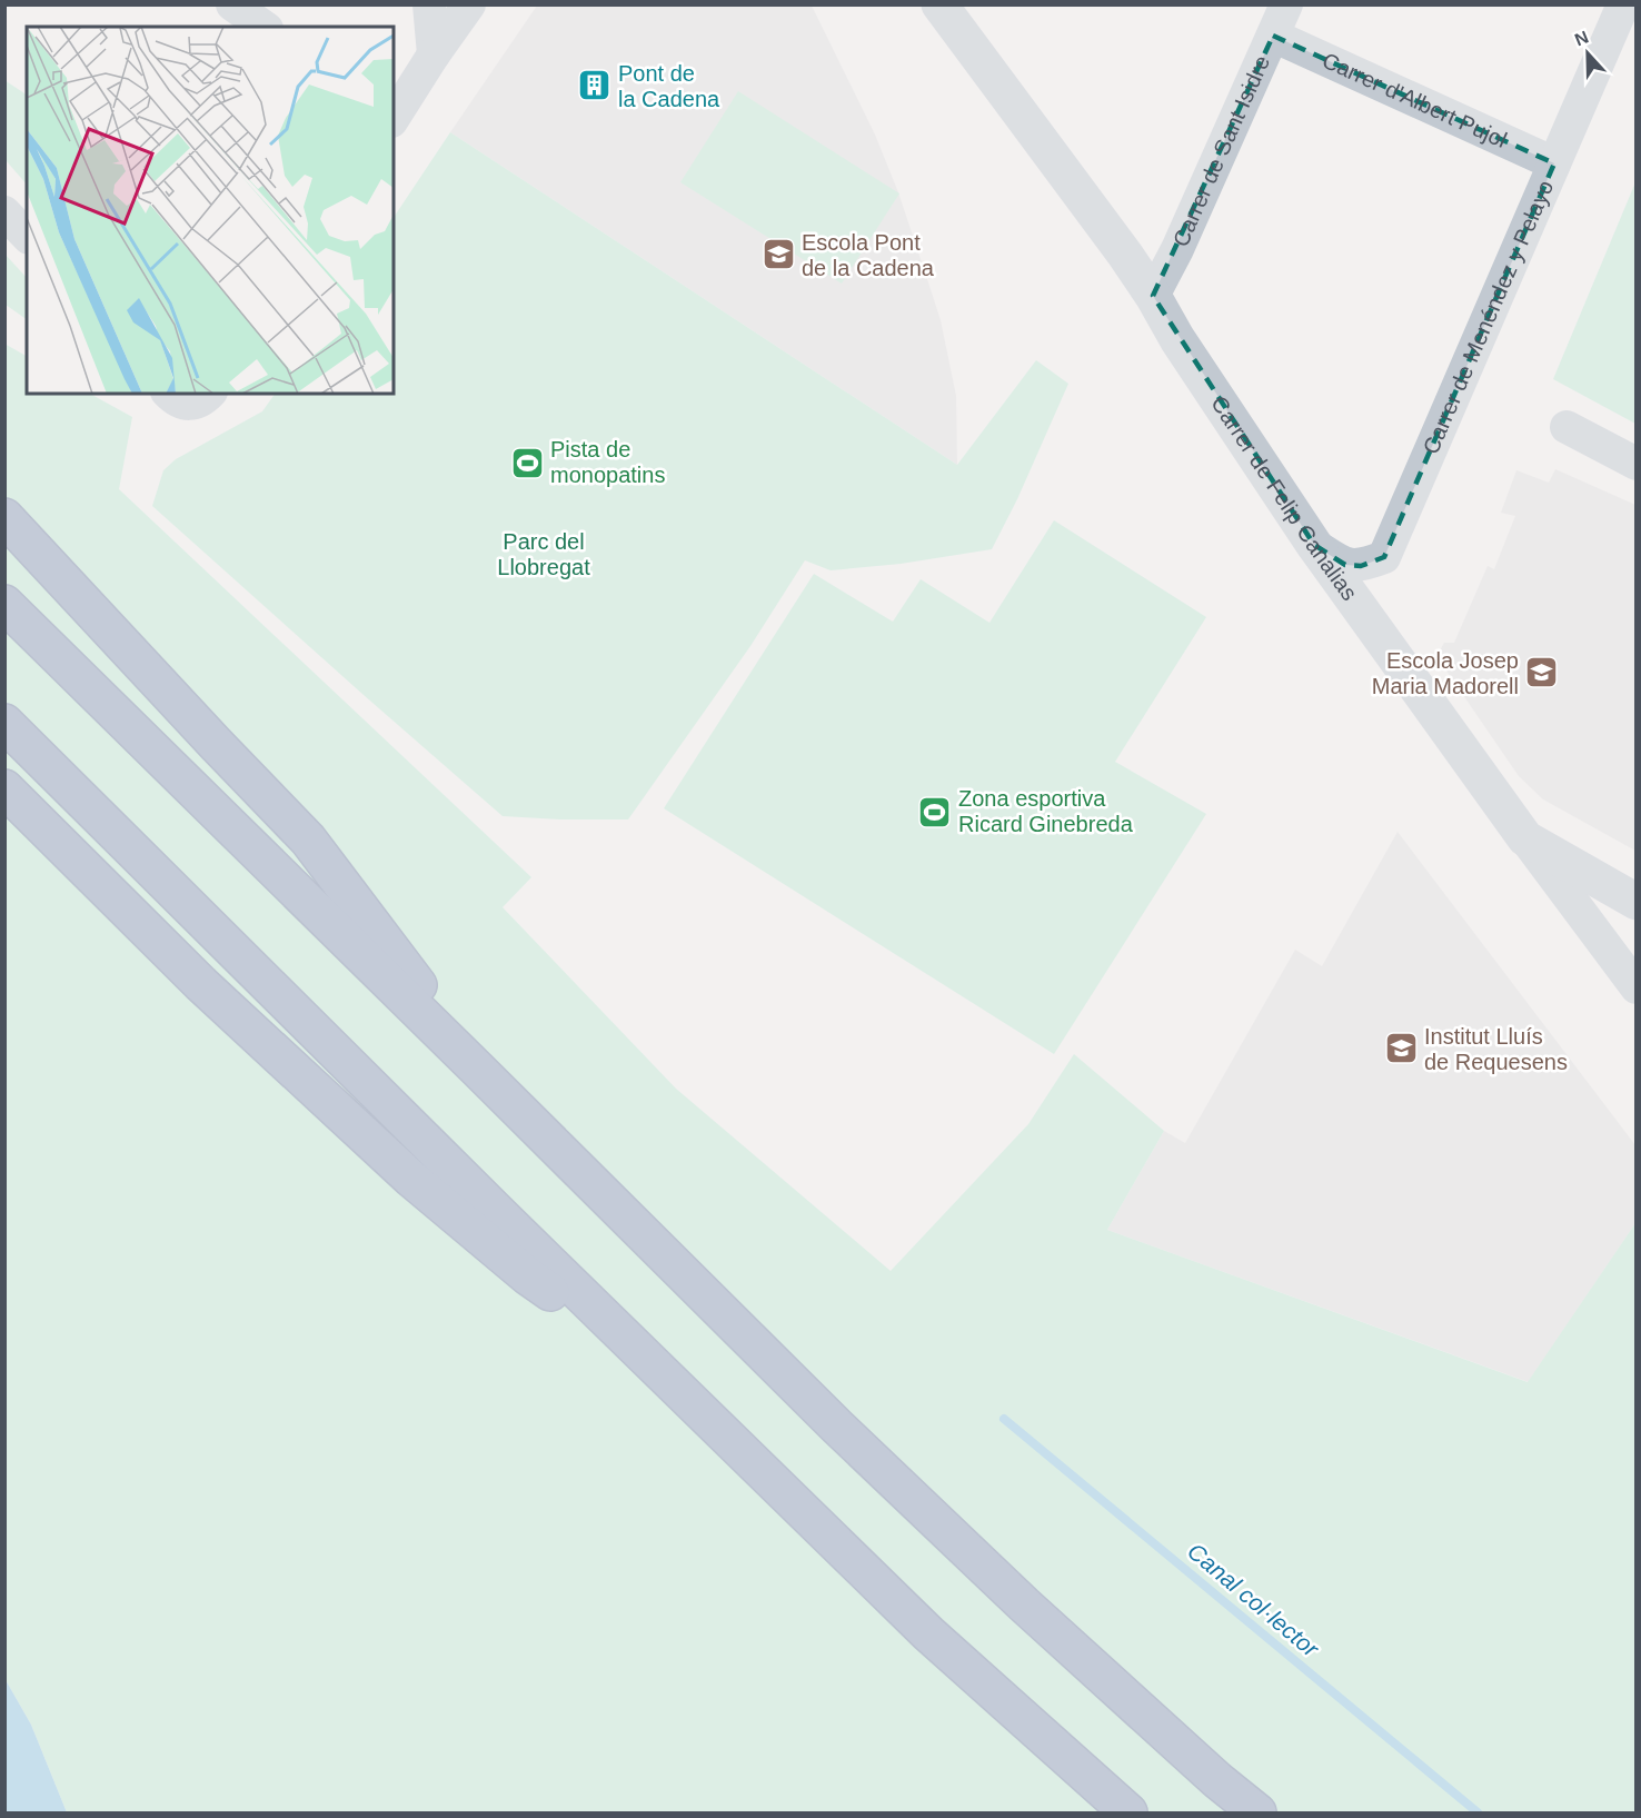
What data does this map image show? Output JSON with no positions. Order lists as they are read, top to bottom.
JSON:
{
  "streets": {
    "street": [
      "Carrer d'Albert Pujol",
      "Carrer de Sant Isidre",
      "Carrer de Menéndez y Pelayo",
      "Carrer de Felip Canalias"
    ]
  },
  "crossings": [
    ["Carrer d'Albert Pujol", "Carrer de Sant Isidre"],
    ["Carrer d'Albert Pujol", "Carrer de Menéndez y Pelayo"],
    ["Carrer de Sant Isidre", "Carrer de Felip Canalias"],
    ["Carrer de Menéndez y Pelayo", "Carrer de Felip Canalias"]
  ],
  "water": ["Canal col·lector"],
  "parks": ["Parc del Llobregat"],
  "places": {
    "building": ["Pont de la Cadena"],
    "school or university": ["Escola Pont de la Cadena", "Escola Josep Maria Madorell", "Institut Lluís de Requesens"],
    "sports": ["Pista de monopatins", "Zona esportiva Ricard Ginebreda"]
  },
  "north": "top"
}
